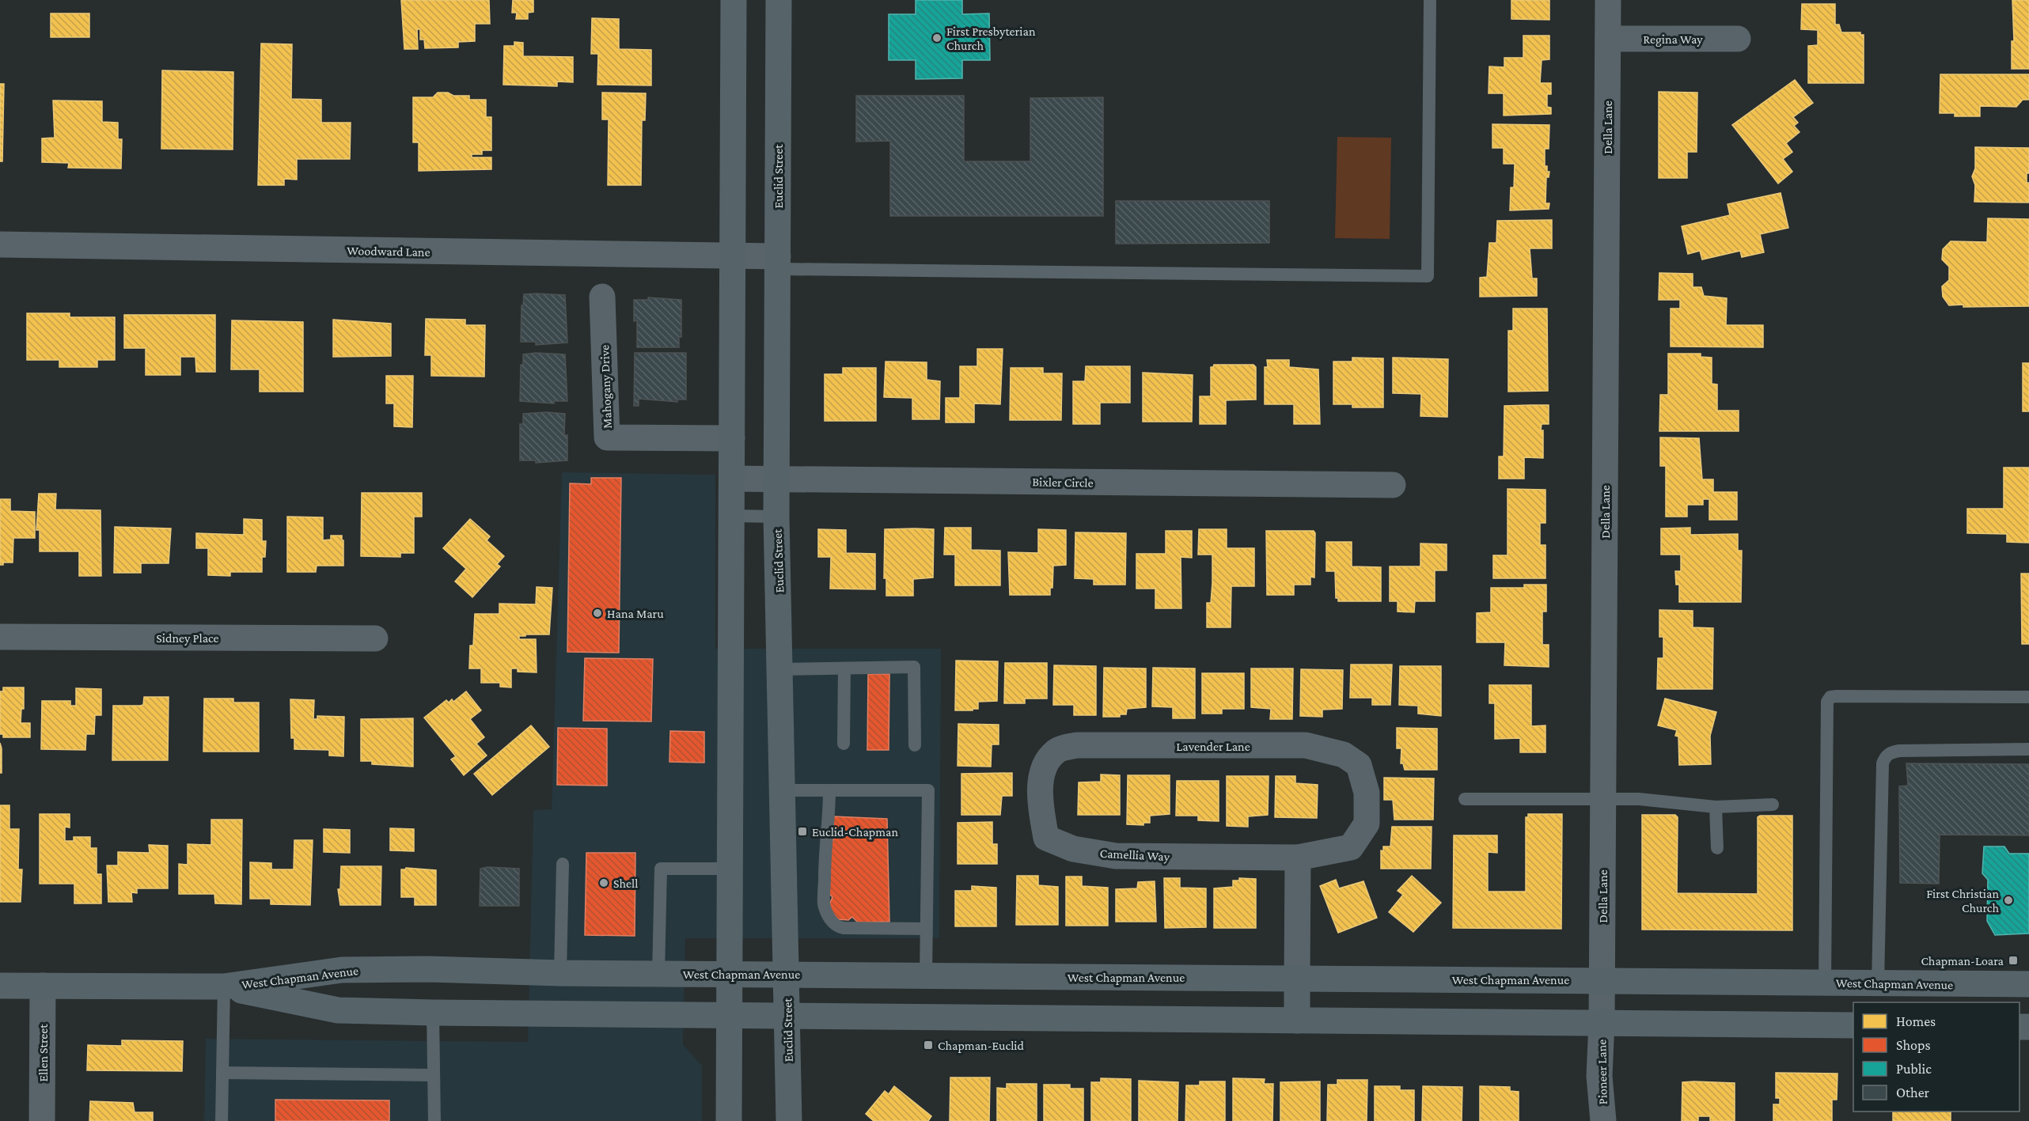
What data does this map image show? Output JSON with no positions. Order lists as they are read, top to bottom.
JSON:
{
  "streets": {
    "main road": ["Euclid Street", "West Chapman Avenue"],
    "street": [
      "Regina Way",
      "Della Lane",
      "Woodward Lane",
      "Mahogany Drive",
      "Bixler Circle",
      "Sidney Place",
      "Lavender Lane",
      "Camellia Way",
      "Ellen Street",
      "Pioneer Lane"
    ]
  },
  "crossings": [
    ["Regina Way", "Della Lane"],
    ["Della Lane", "West Chapman Avenue"],
    ["Della Lane", "Pioneer Lane"],
    ["Euclid Street", "Woodward Lane"],
    ["Euclid Street", "Bixler Circle"],
    ["Euclid Street", "West Chapman Avenue"],
    ["Lavender Lane", "Camellia Way"],
    ["West Chapman Avenue", "Ellen Street"],
    ["West Chapman Avenue", "Pioneer Lane"]
  ],
  "places": {
    "other": [
      "First Presbyterian Church",
      "Hana Maru",
      "Shell",
      "First Christian Church"
    ],
    "transit": ["Euclid-Chapman", "Chapman-Loara", "Chapman-Euclid"]
  },
  "legend": [
    "Homes",
    "Shops",
    "Public",
    "Other"
  ]
}
